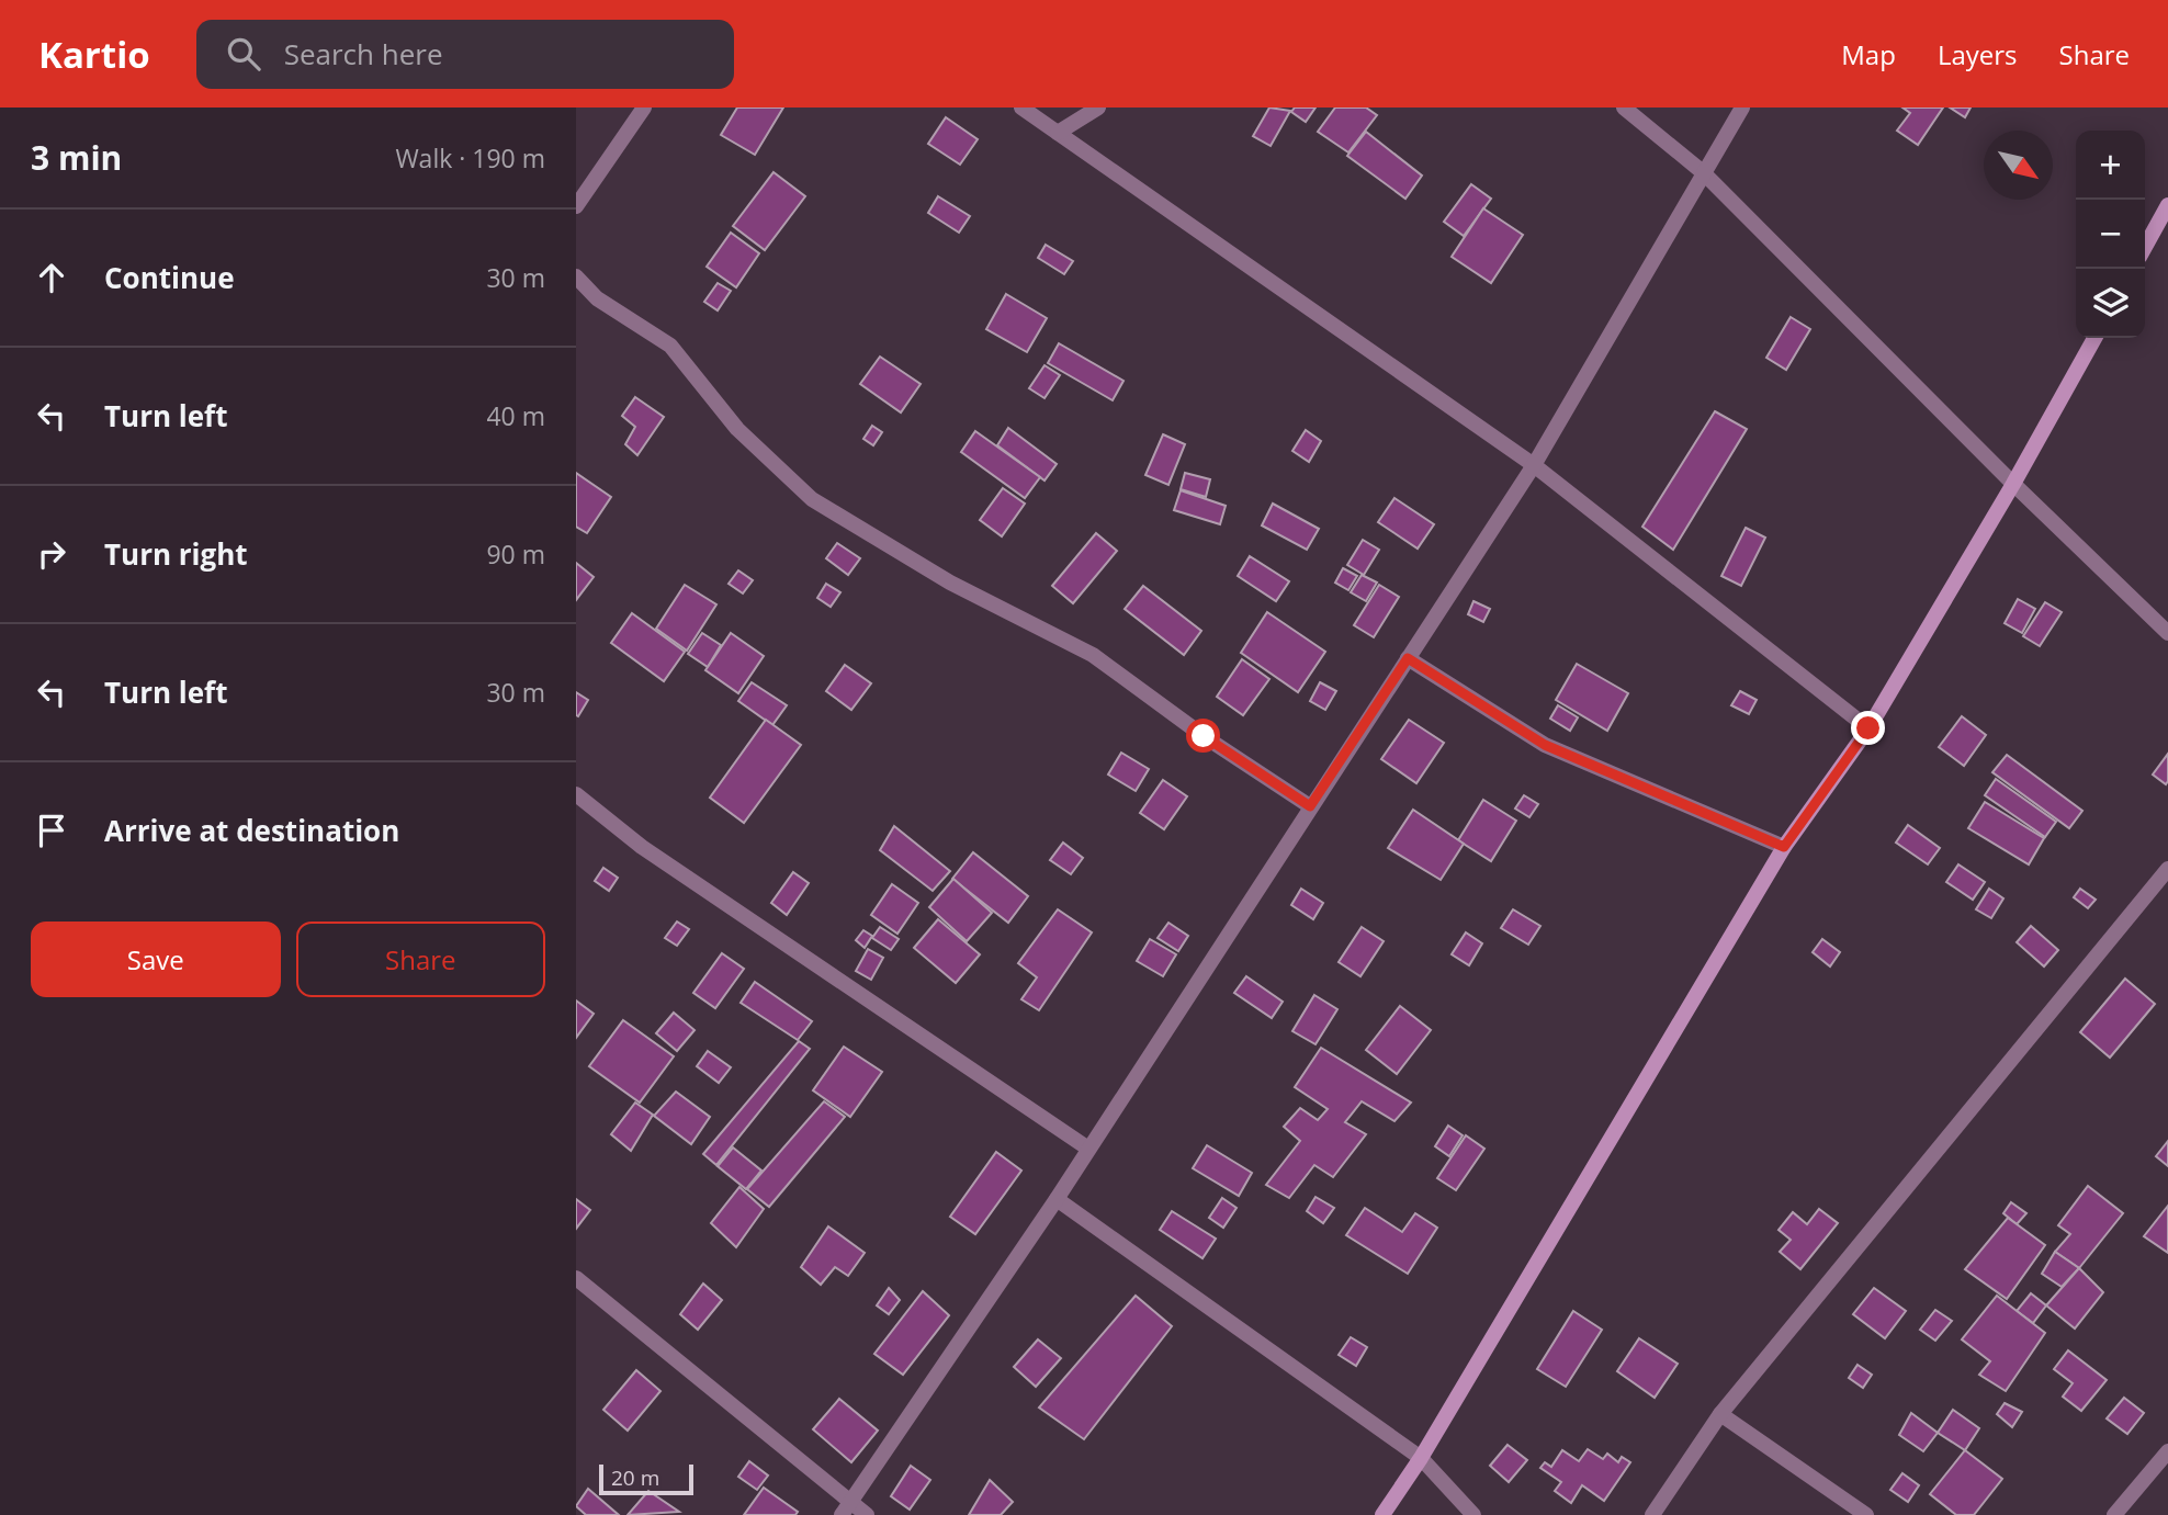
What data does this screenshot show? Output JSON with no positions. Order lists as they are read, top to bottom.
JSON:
{
  "scale_bar": "20 m",
  "north": "bottom right",
  "page": {
    "header": "Kartio",
    "search": "Search here",
    "nav": ["Map", "Layers", "Share"],
    "heading": ["3 min", "Walk · 190 m"],
    "map_buttons": ["+", "−"],
    "list": [
      ["Continue", "30 m"],
      ["Turn left", "40 m"],
      ["Turn right", "90 m"],
      ["Turn left", "30 m"],
      "Arrive at destination"
    ],
    "buttons": ["Save", "Share"],
    "scale": "20 m"
  }
}
